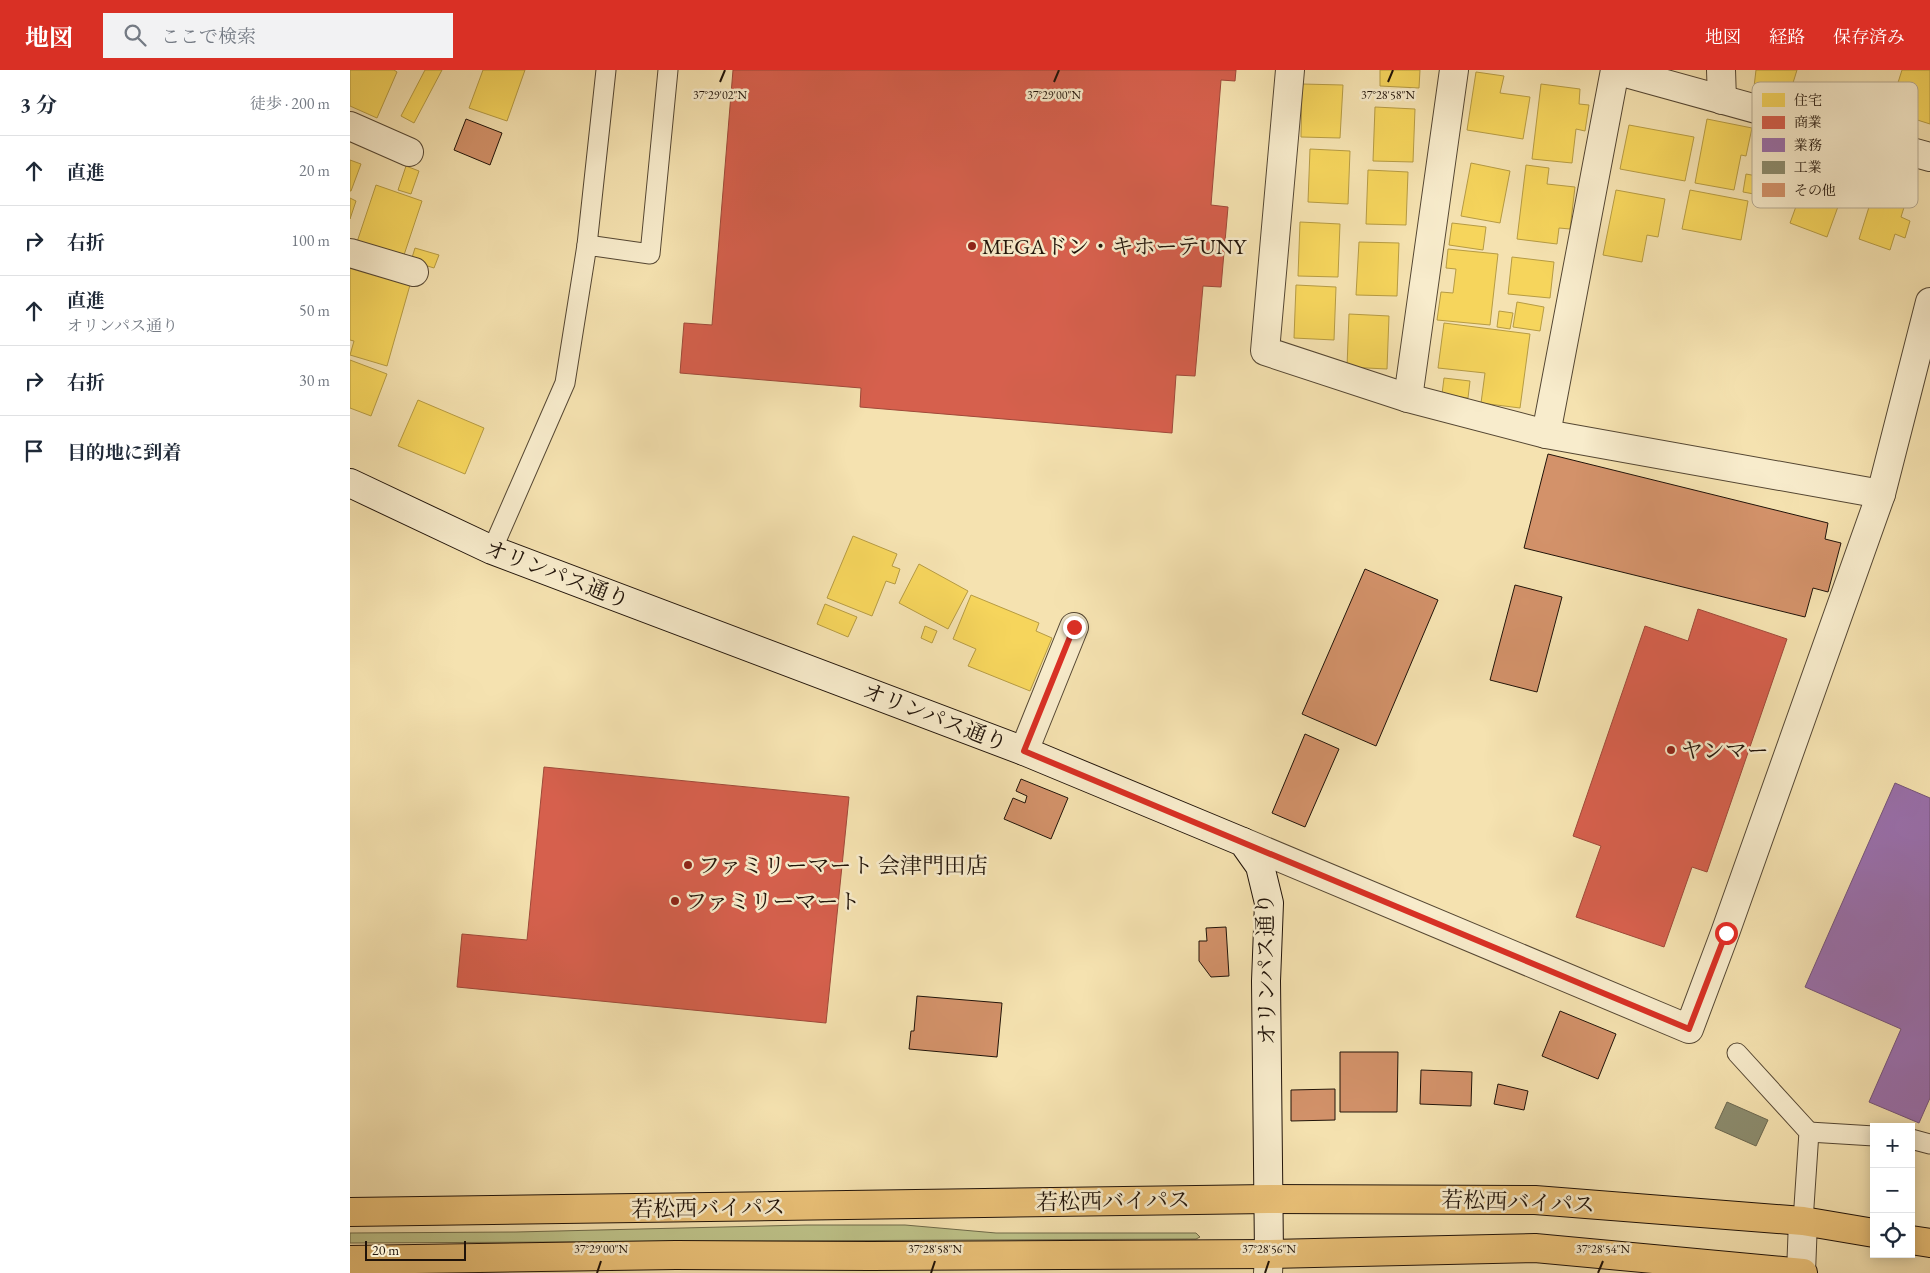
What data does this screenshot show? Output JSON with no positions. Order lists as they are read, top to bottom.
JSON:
{
  "streets": {
    "highway": ["若松西バイパス"],
    "street": ["オリンパス通り"]
  },
  "crossings": [
    ["オリンパス通り", "若松西バイパス"]
  ],
  "places": [
    "MEGAドン・キホーテUNY",
    "ヤンマー",
    "ファミリーマート 会津門田店",
    "ファミリーマート"
  ],
  "legend": [
    "住宅",
    "商業",
    "業務",
    "工業",
    "その他"
  ],
  "scale_bar": "20 m",
  "page": {
    "header": "地図",
    "search": "ここで検索",
    "nav": ["地図", "経路", "保存済み"],
    "heading": ["3 分", "徒歩 · 200 m"],
    "list": [
      ["直進", "20 m"],
      ["右折", "100 m"],
      ["直進", "オリンパス通り", "50 m"],
      ["右折", "30 m"],
      "目的地に到着"
    ],
    "map_buttons": ["+", "−"],
    "scale": "20 m"
  },
  "coordinates": [
    "37°29'02\"N",
    "37°29'00\"N",
    "37°28'58\"N",
    "37°28'56\"N",
    "37°28'54\"N"
  ]
}
